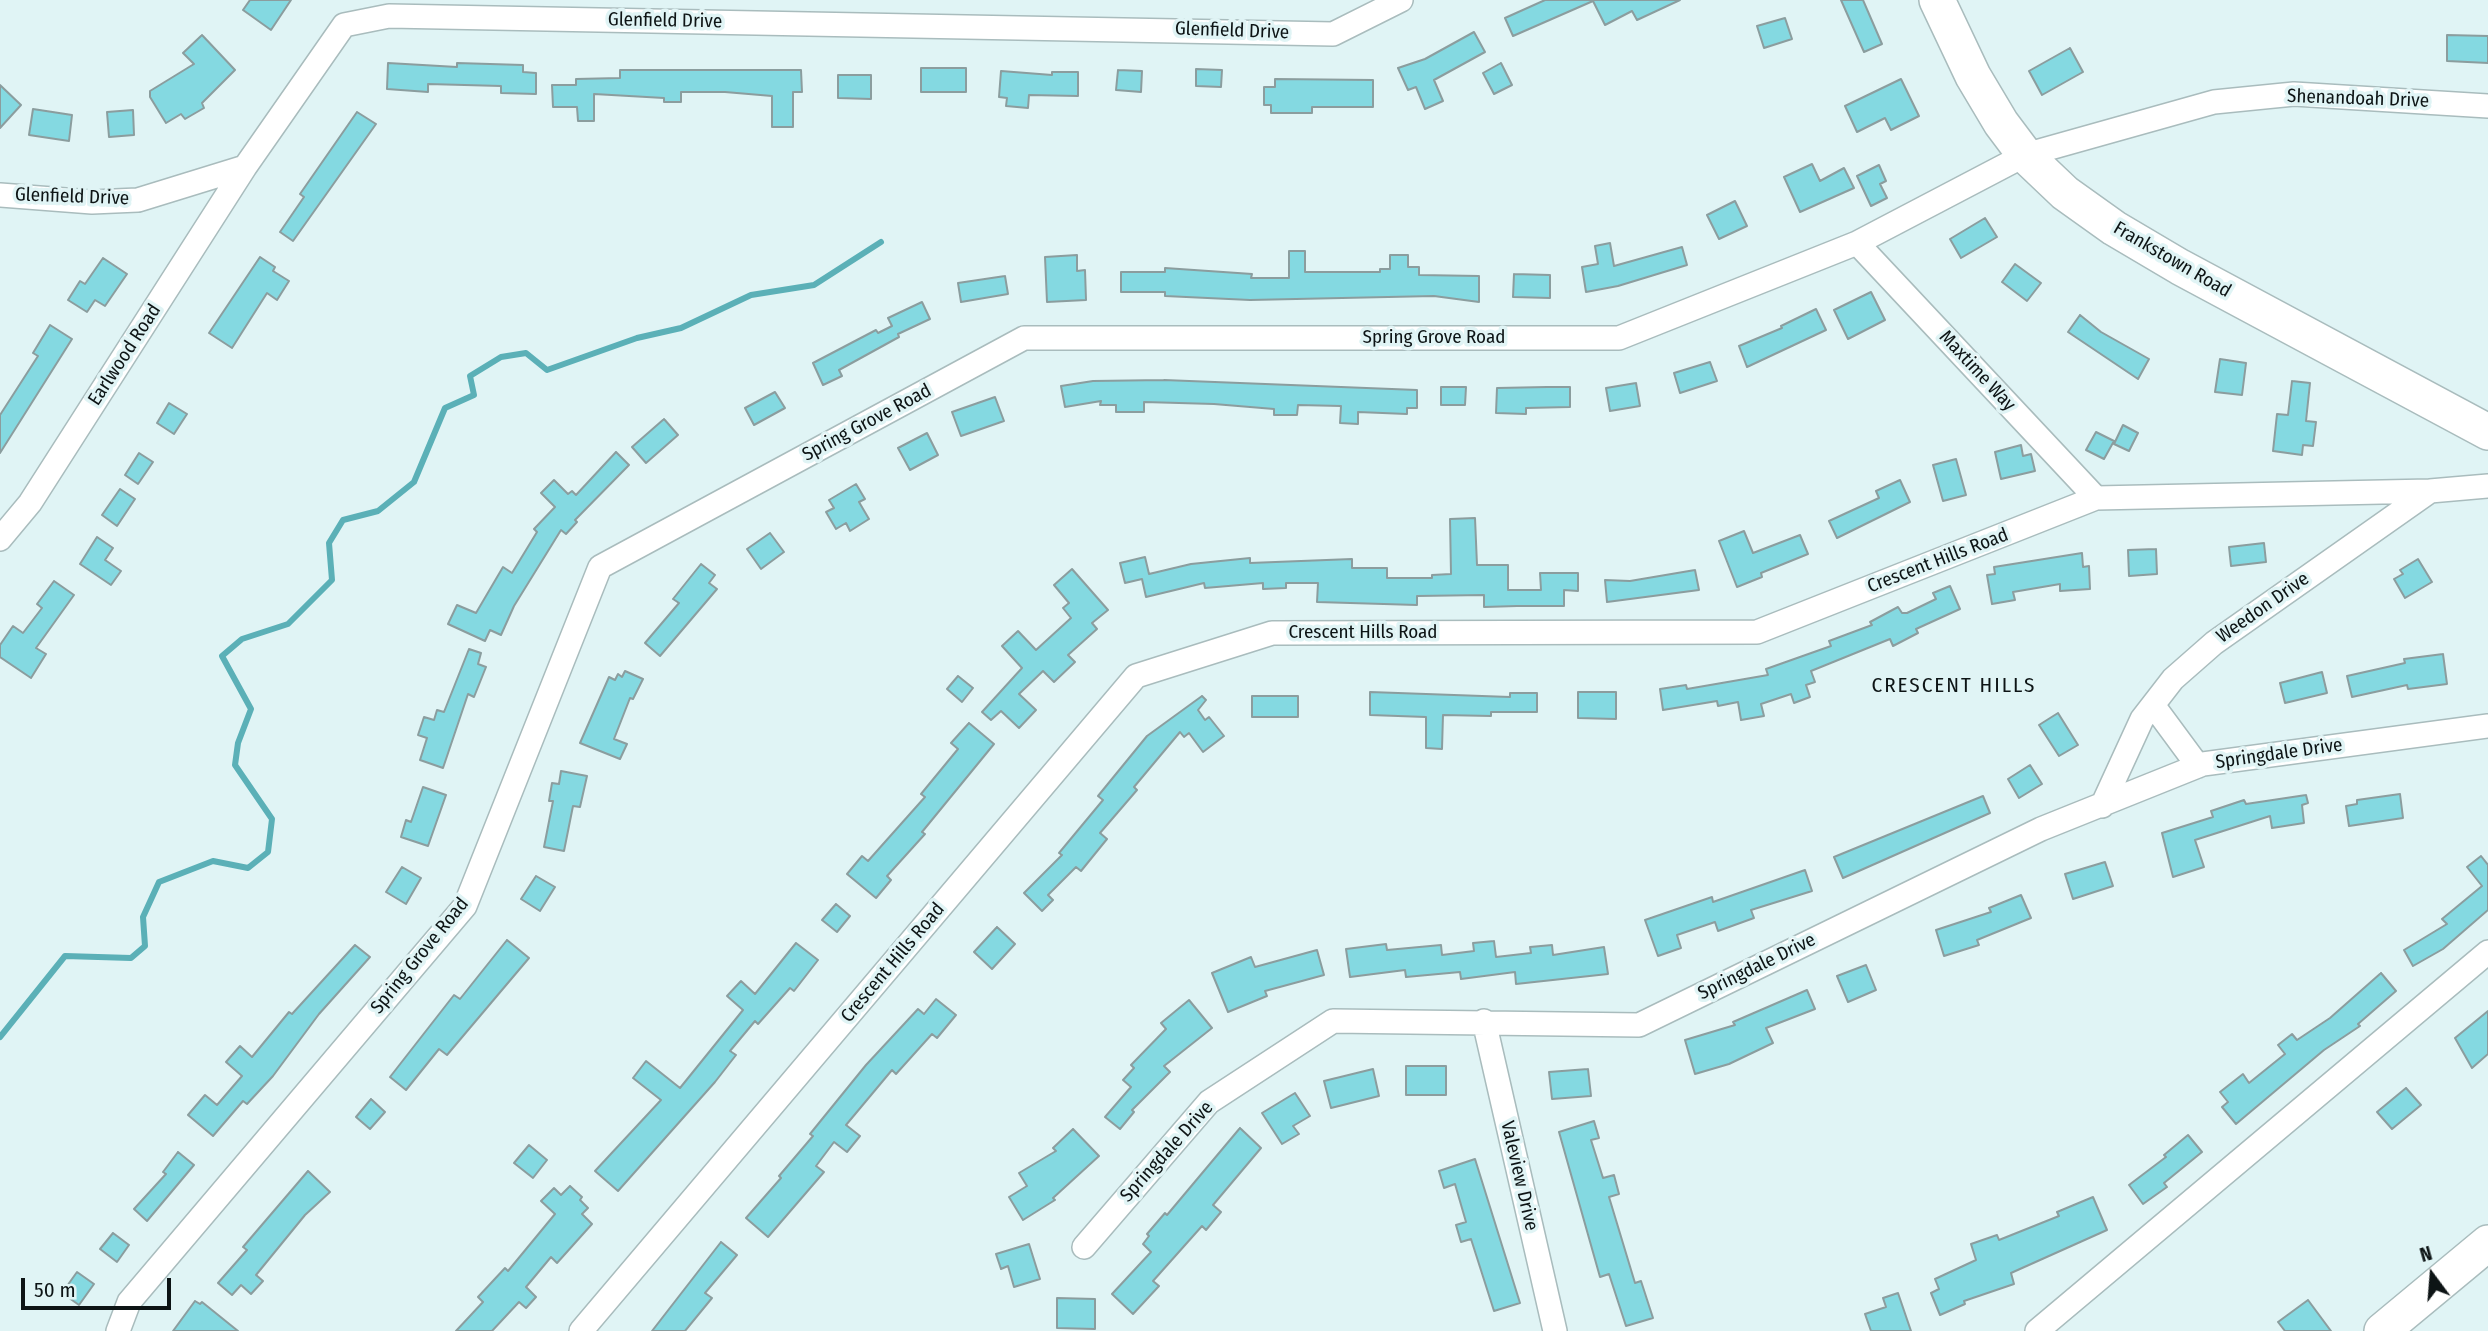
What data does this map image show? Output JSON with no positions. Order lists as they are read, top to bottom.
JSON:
{
  "streets": {
    "main road": ["Frankstown Road"],
    "street": [
      "Glenfield Drive",
      "Shenandoah Drive",
      "Spring Grove Road",
      "Earlwood Road",
      "Maxtime Way",
      "Crescent Hills Road",
      "Weedon Drive",
      "Springdale Drive",
      "Valeview Drive"
    ]
  },
  "crossings": [
    ["Glenfield Drive", "Earlwood Road"],
    ["Shenandoah Drive", "Frankstown Road"],
    ["Shenandoah Drive", "Spring Grove Road"],
    ["Frankstown Road", "Spring Grove Road"],
    ["Spring Grove Road", "Maxtime Way"],
    ["Maxtime Way", "Crescent Hills Road"],
    ["Crescent Hills Road", "Weedon Drive"],
    ["Weedon Drive", "Springdale Drive"],
    ["Springdale Drive", "Valeview Drive"]
  ],
  "districts": ["CRESCENT HILLS"],
  "scale_bar": "50 m",
  "north": "top"
}
